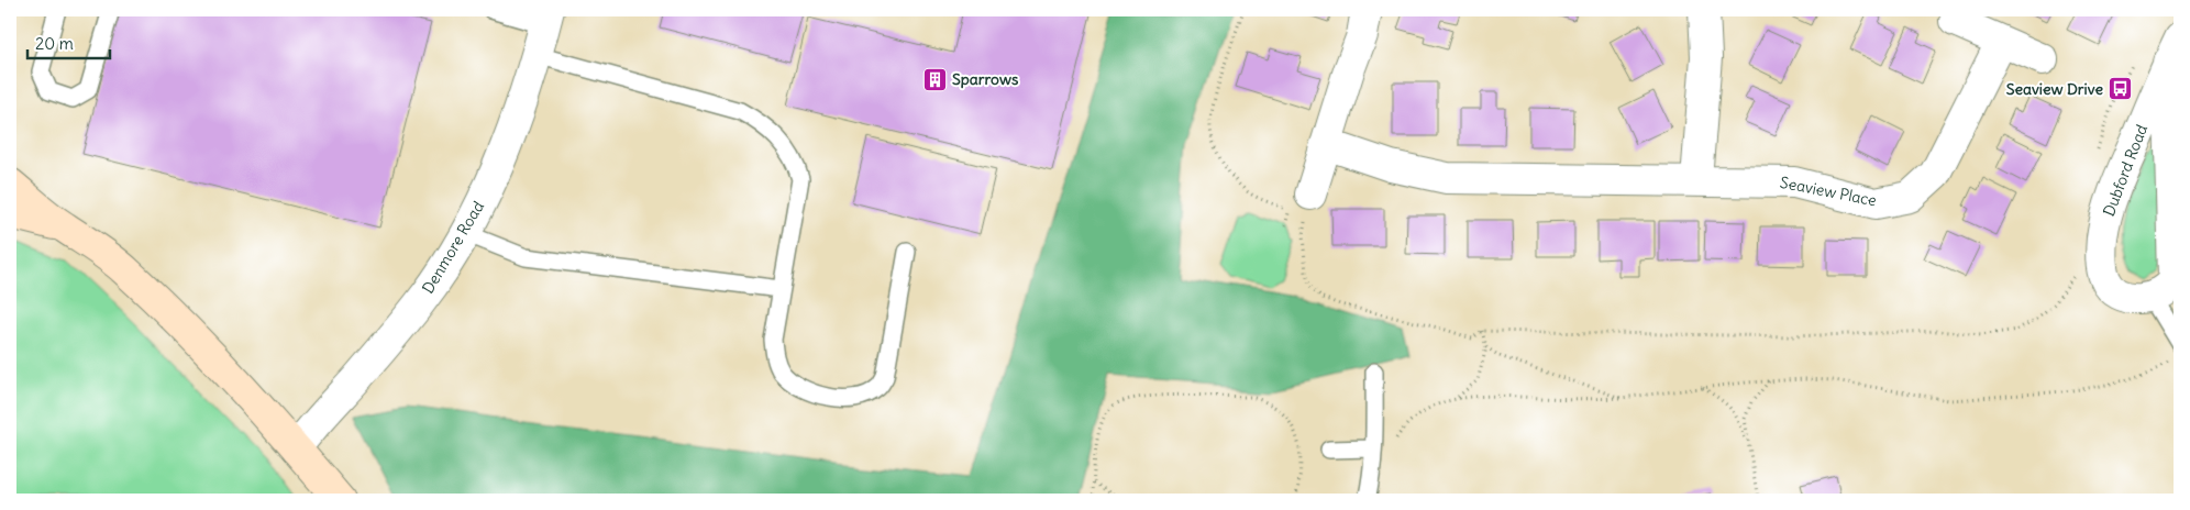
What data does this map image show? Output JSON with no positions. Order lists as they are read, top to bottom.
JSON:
{
  "streets": {
    "street": ["Dubford Road", "Seaview Place", "Denmore Road"]
  },
  "places": {
    "building": ["Sparrows"],
    "bus stop": ["Seaview Drive"]
  },
  "scale_bar": "20 m"
}
